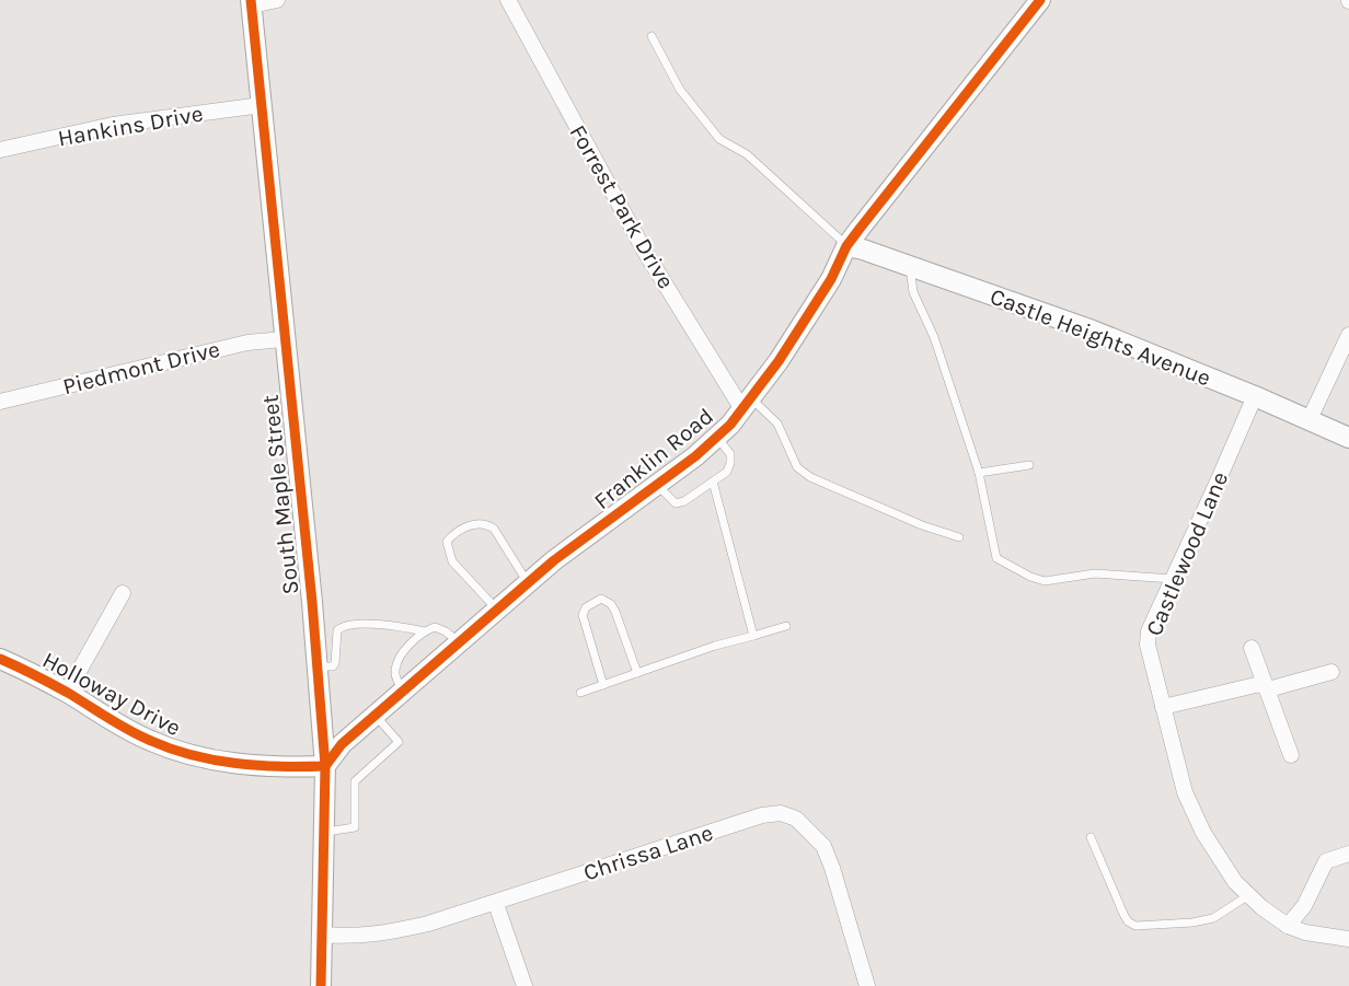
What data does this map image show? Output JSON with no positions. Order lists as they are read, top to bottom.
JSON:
{
  "streets": {
    "street": [
      "Hankins Drive",
      "Forrest Park Drive",
      "Castle Heights Avenue",
      "Piedmont Drive",
      "Franklin Road",
      "South Maple Street",
      "Castlewood Lane",
      "Holloway Drive",
      "Chrissa Lane"
    ]
  },
  "crossings": [
    ["Hankins Drive", "South Maple Street"],
    ["Forrest Park Drive", "Franklin Road"],
    ["Castle Heights Avenue", "Franklin Road"],
    ["Castle Heights Avenue", "Castlewood Lane"],
    ["Piedmont Drive", "South Maple Street"],
    ["Franklin Road", "South Maple Street"],
    ["Franklin Road", "Holloway Drive"],
    ["South Maple Street", "Holloway Drive"],
    ["South Maple Street", "Chrissa Lane"]
  ]
}
